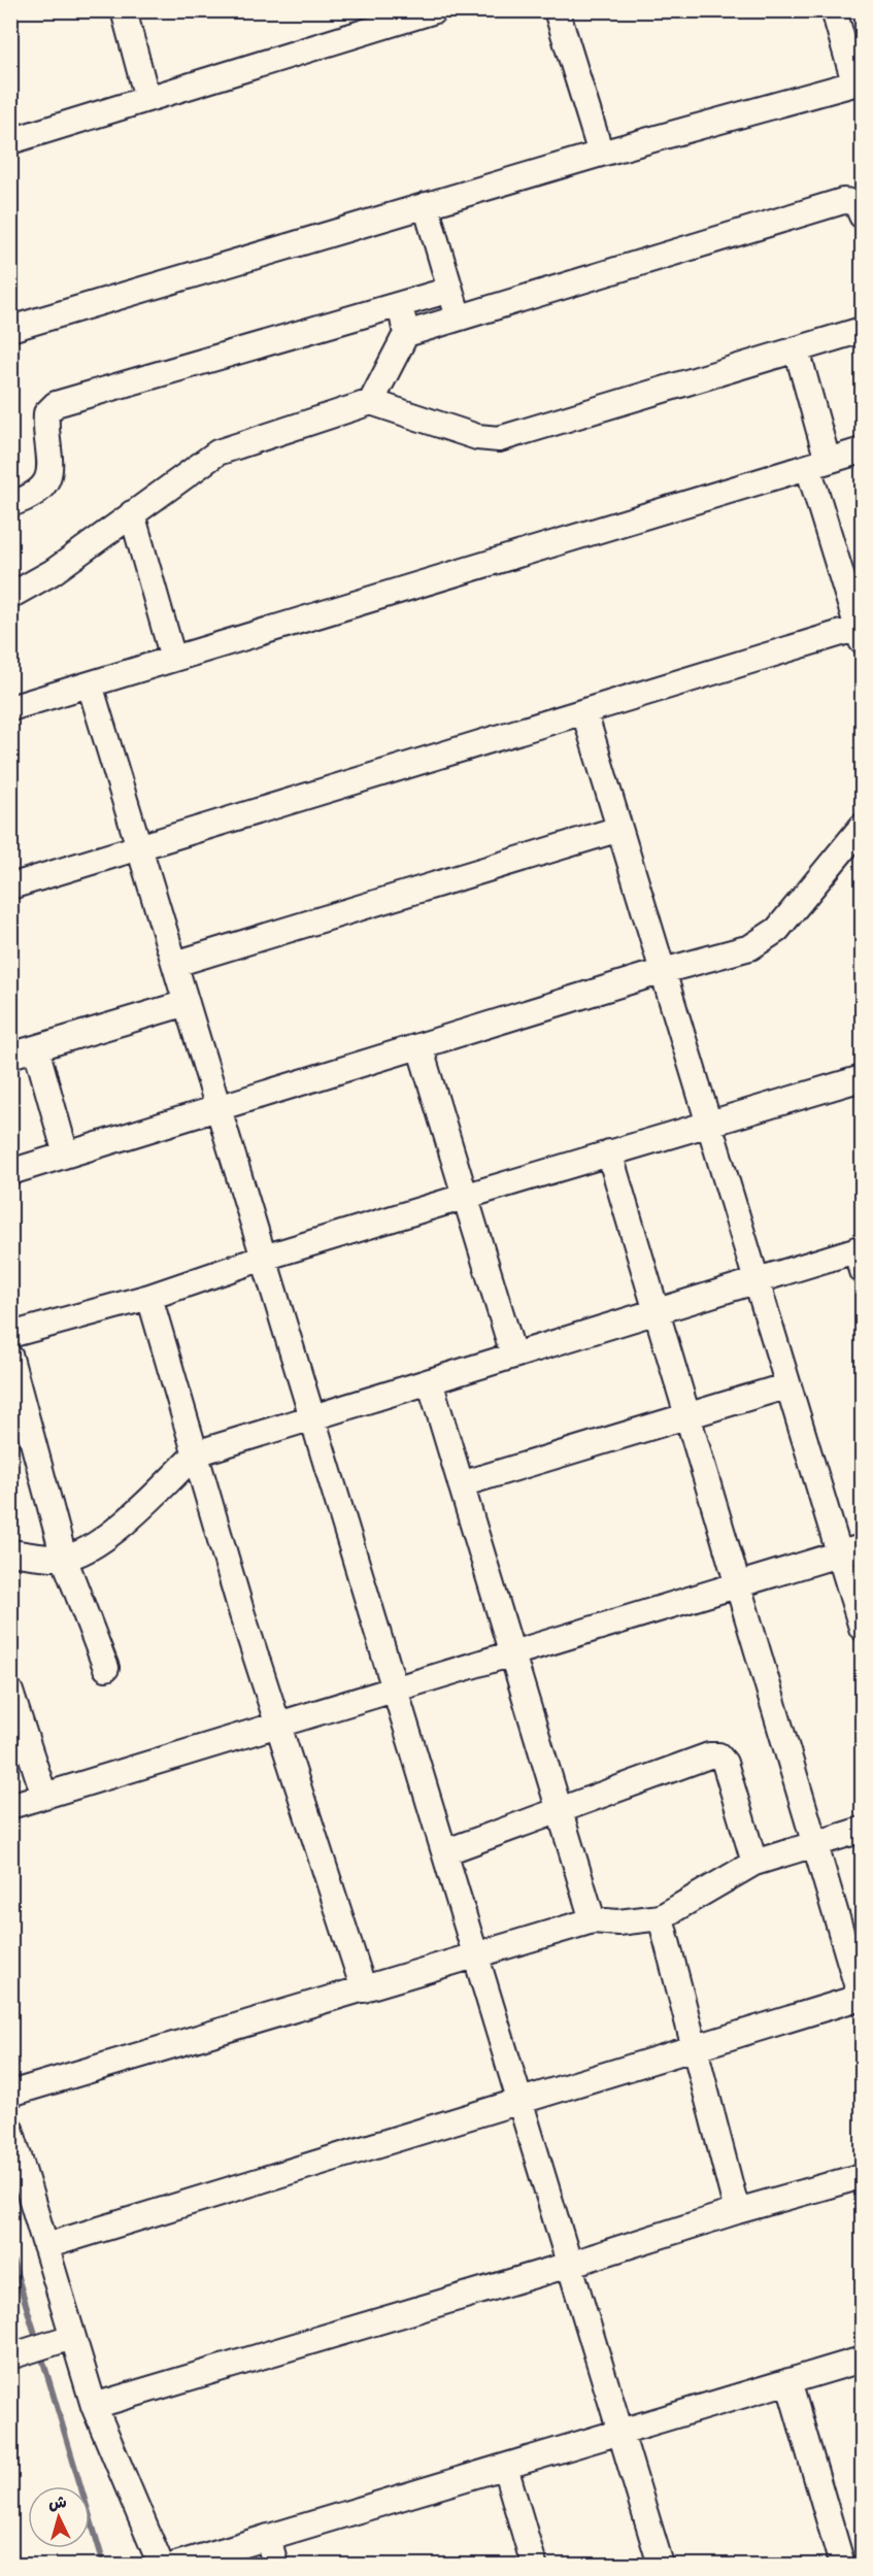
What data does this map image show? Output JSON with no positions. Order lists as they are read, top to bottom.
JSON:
{
  "north": "top"
}
